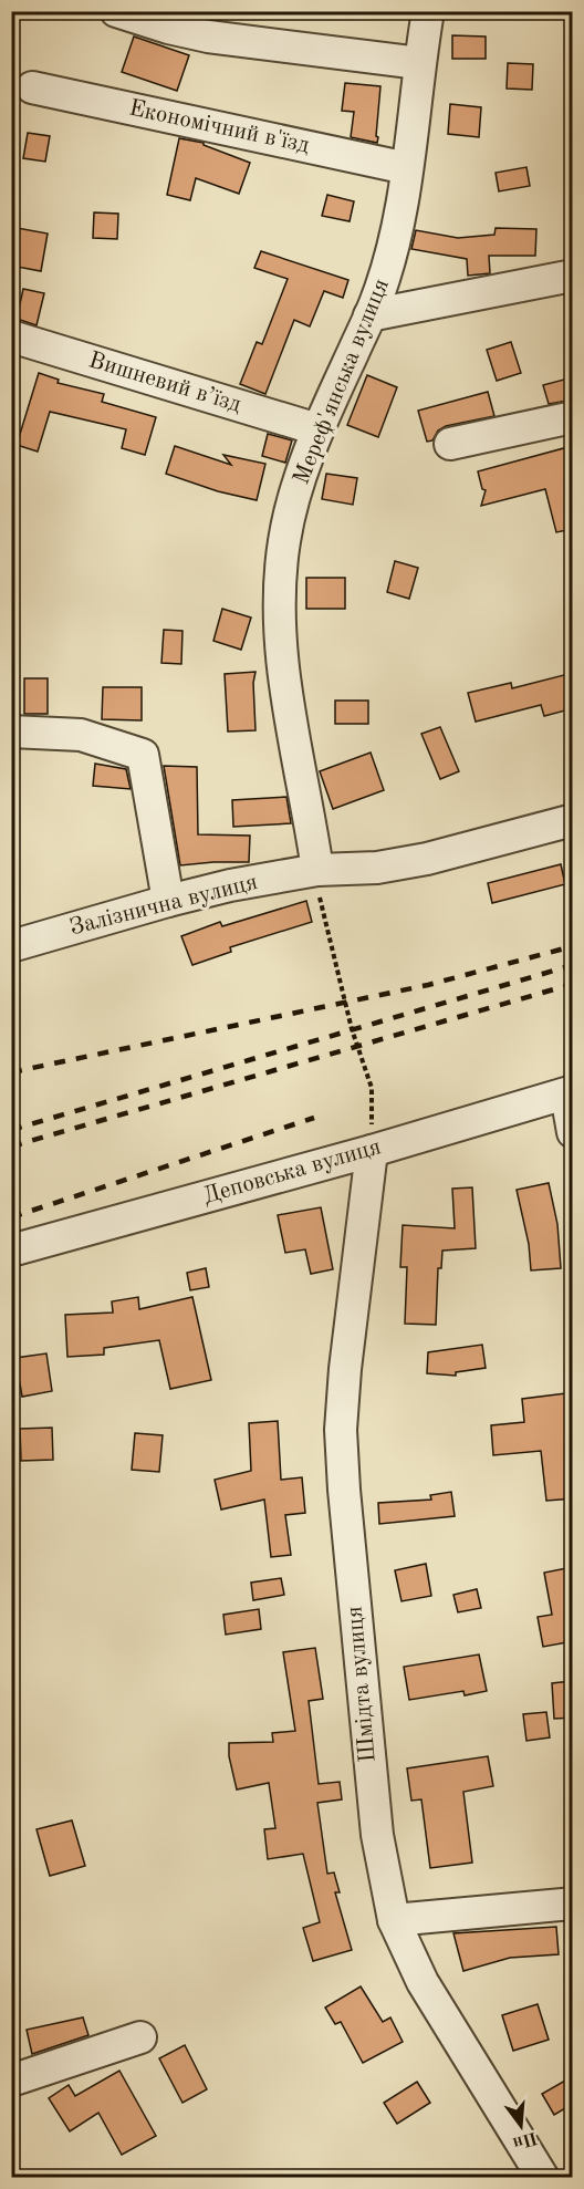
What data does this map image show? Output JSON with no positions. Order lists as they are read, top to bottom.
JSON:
{
  "streets": {
    "street": [
      "Економічний в'їзд",
      "Мереф'янська вулиця",
      "Вишневий в’їзд",
      "Залізнична вулиця",
      "Деповська вулиця",
      "Шмідта вулиця"
    ]
  },
  "crossings": [
    ["Економічний в'їзд", "Мереф'янська вулиця"],
    ["Мереф'янська вулиця", "Вишневий в’їзд"],
    ["Мереф'янська вулиця", "Залізнична вулиця"],
    ["Деповська вулиця", "Шмідта вулиця"]
  ],
  "north": "bottom"
}
